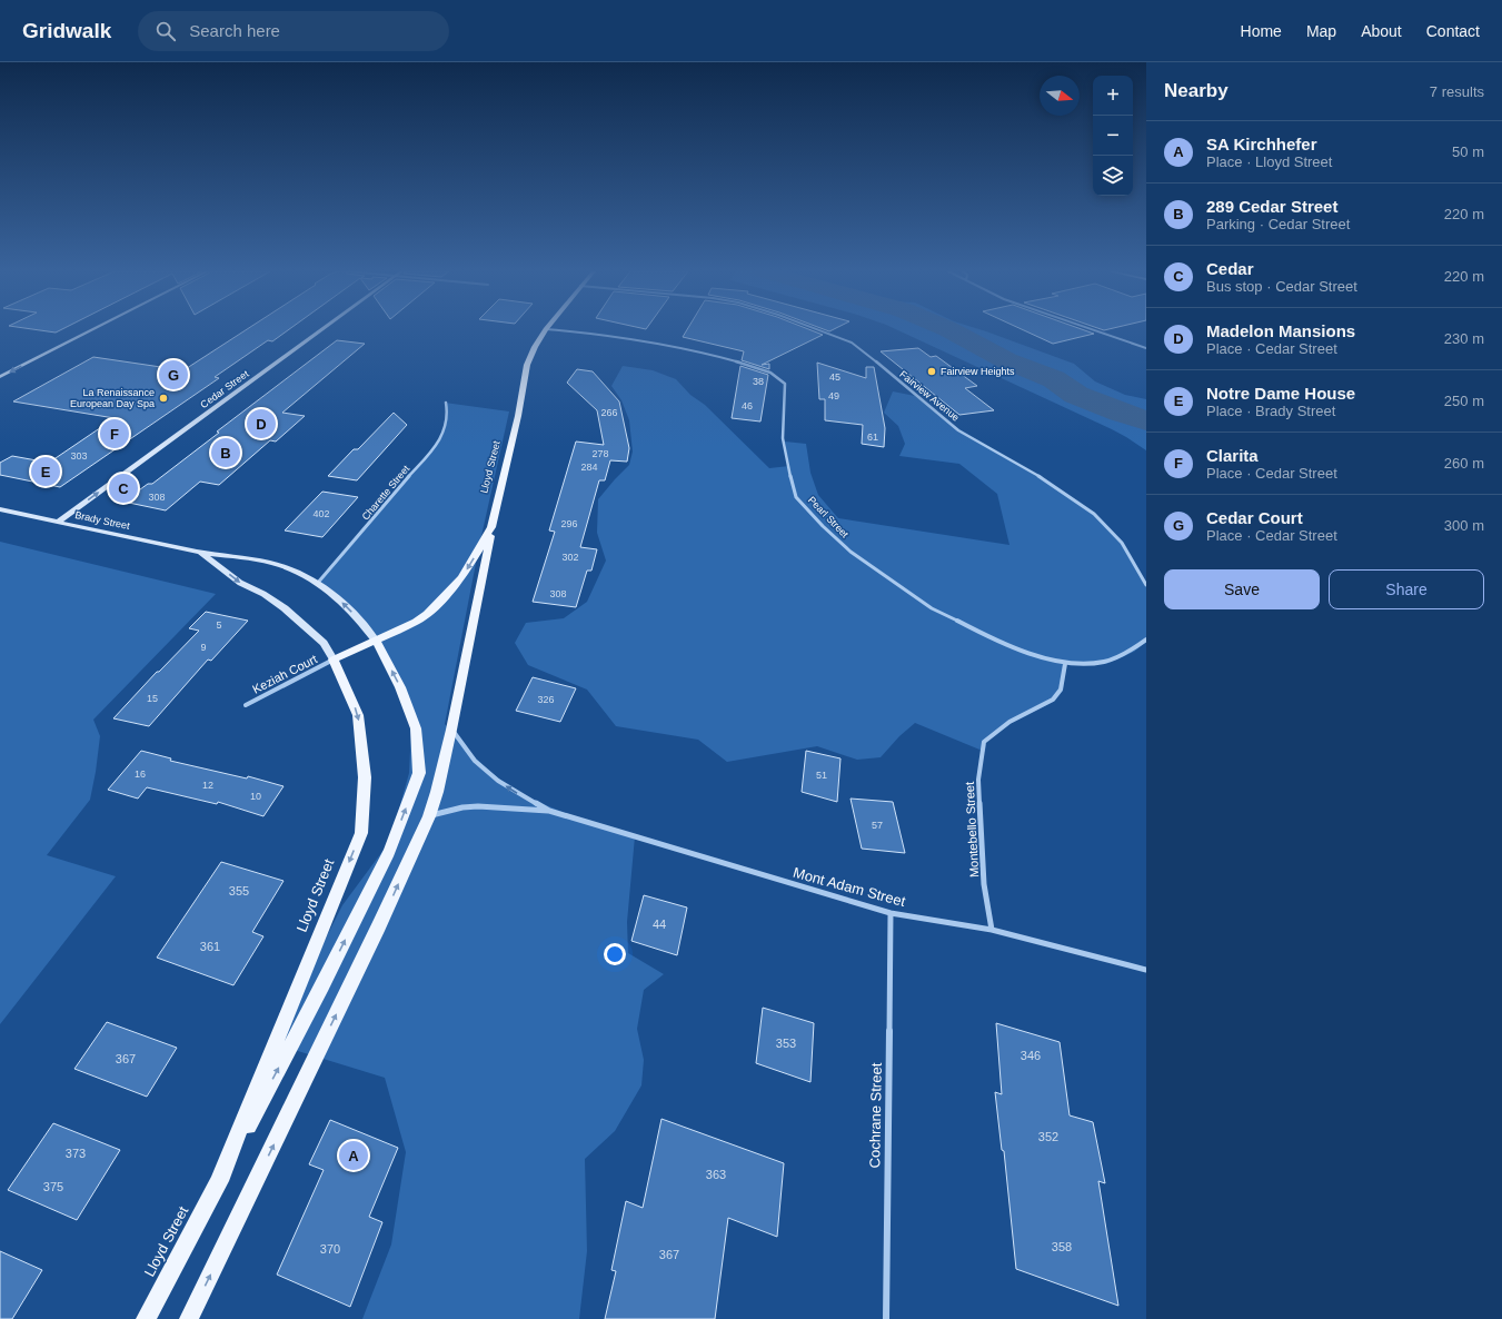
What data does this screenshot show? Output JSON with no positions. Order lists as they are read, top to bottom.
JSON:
{
  "streets": {
    "main road": ["Lloyd Street"],
    "street": [
      "Cedar Street",
      "Fairview Avenue",
      "Charette Street",
      "Pearl Street",
      "Brady Street",
      "Keziah Court",
      "Montebello Street",
      "Mont Adam Street",
      "Cochrane Street"
    ]
  },
  "crossings": [
    ["Cedar Street", "Brady Street"],
    ["Lloyd Street", "Brady Street"],
    ["Lloyd Street", "Keziah Court"],
    ["Charette Street", "Brady Street"],
    ["Pearl Street", "Montebello Street"],
    ["Brady Street", "Keziah Court"],
    ["Montebello Street", "Mont Adam Street"],
    ["Mont Adam Street", "Cochrane Street"]
  ],
  "one_way": ["Cedar Street"],
  "places": ["Fairview Heights", "La Renaissance European Day Spa"],
  "house_numbers": [
    "45",
    "38",
    "49",
    "46",
    "266",
    "61",
    "278",
    "303",
    "284",
    "308",
    "402",
    "296",
    "302",
    "308",
    "5",
    "9",
    "15",
    "326",
    "16",
    "51",
    "12",
    "10",
    "57",
    "355",
    "44",
    "361",
    "353",
    "346",
    "367",
    "352",
    "373",
    "363",
    "375",
    "358",
    "370",
    "367"
  ],
  "north": "right",
  "page": {
    "header": "Gridwalk",
    "search": "Search here",
    "nav": [
      "Home",
      "Map",
      "About",
      "Contact"
    ],
    "heading": ["Nearby", "7 results"],
    "map_buttons": ["+", "−"],
    "list": [
      {
        "mark": "A",
        "name": "SA Kirchhefer",
        "note": "Place · Lloyd Street",
        "value": "50 m"
      },
      {
        "mark": "B",
        "name": "289 Cedar Street",
        "note": "Parking · Cedar Street",
        "value": "220 m"
      },
      {
        "mark": "C",
        "name": "Cedar",
        "note": "Bus stop · Cedar Street",
        "value": "220 m"
      },
      {
        "mark": "D",
        "name": "Madelon Mansions",
        "note": "Place · Cedar Street",
        "value": "230 m"
      },
      {
        "mark": "E",
        "name": "Notre Dame House",
        "note": "Place · Brady Street",
        "value": "250 m"
      },
      {
        "mark": "F",
        "name": "Clarita",
        "note": "Place · Cedar Street",
        "value": "260 m"
      },
      {
        "mark": "G",
        "name": "Cedar Court",
        "note": "Place · Cedar Street",
        "value": "300 m"
      }
    ],
    "pins": [
      "G",
      "D",
      "F",
      "B",
      "E",
      "C",
      "A"
    ],
    "buttons": ["Save", "Share"]
  }
}
